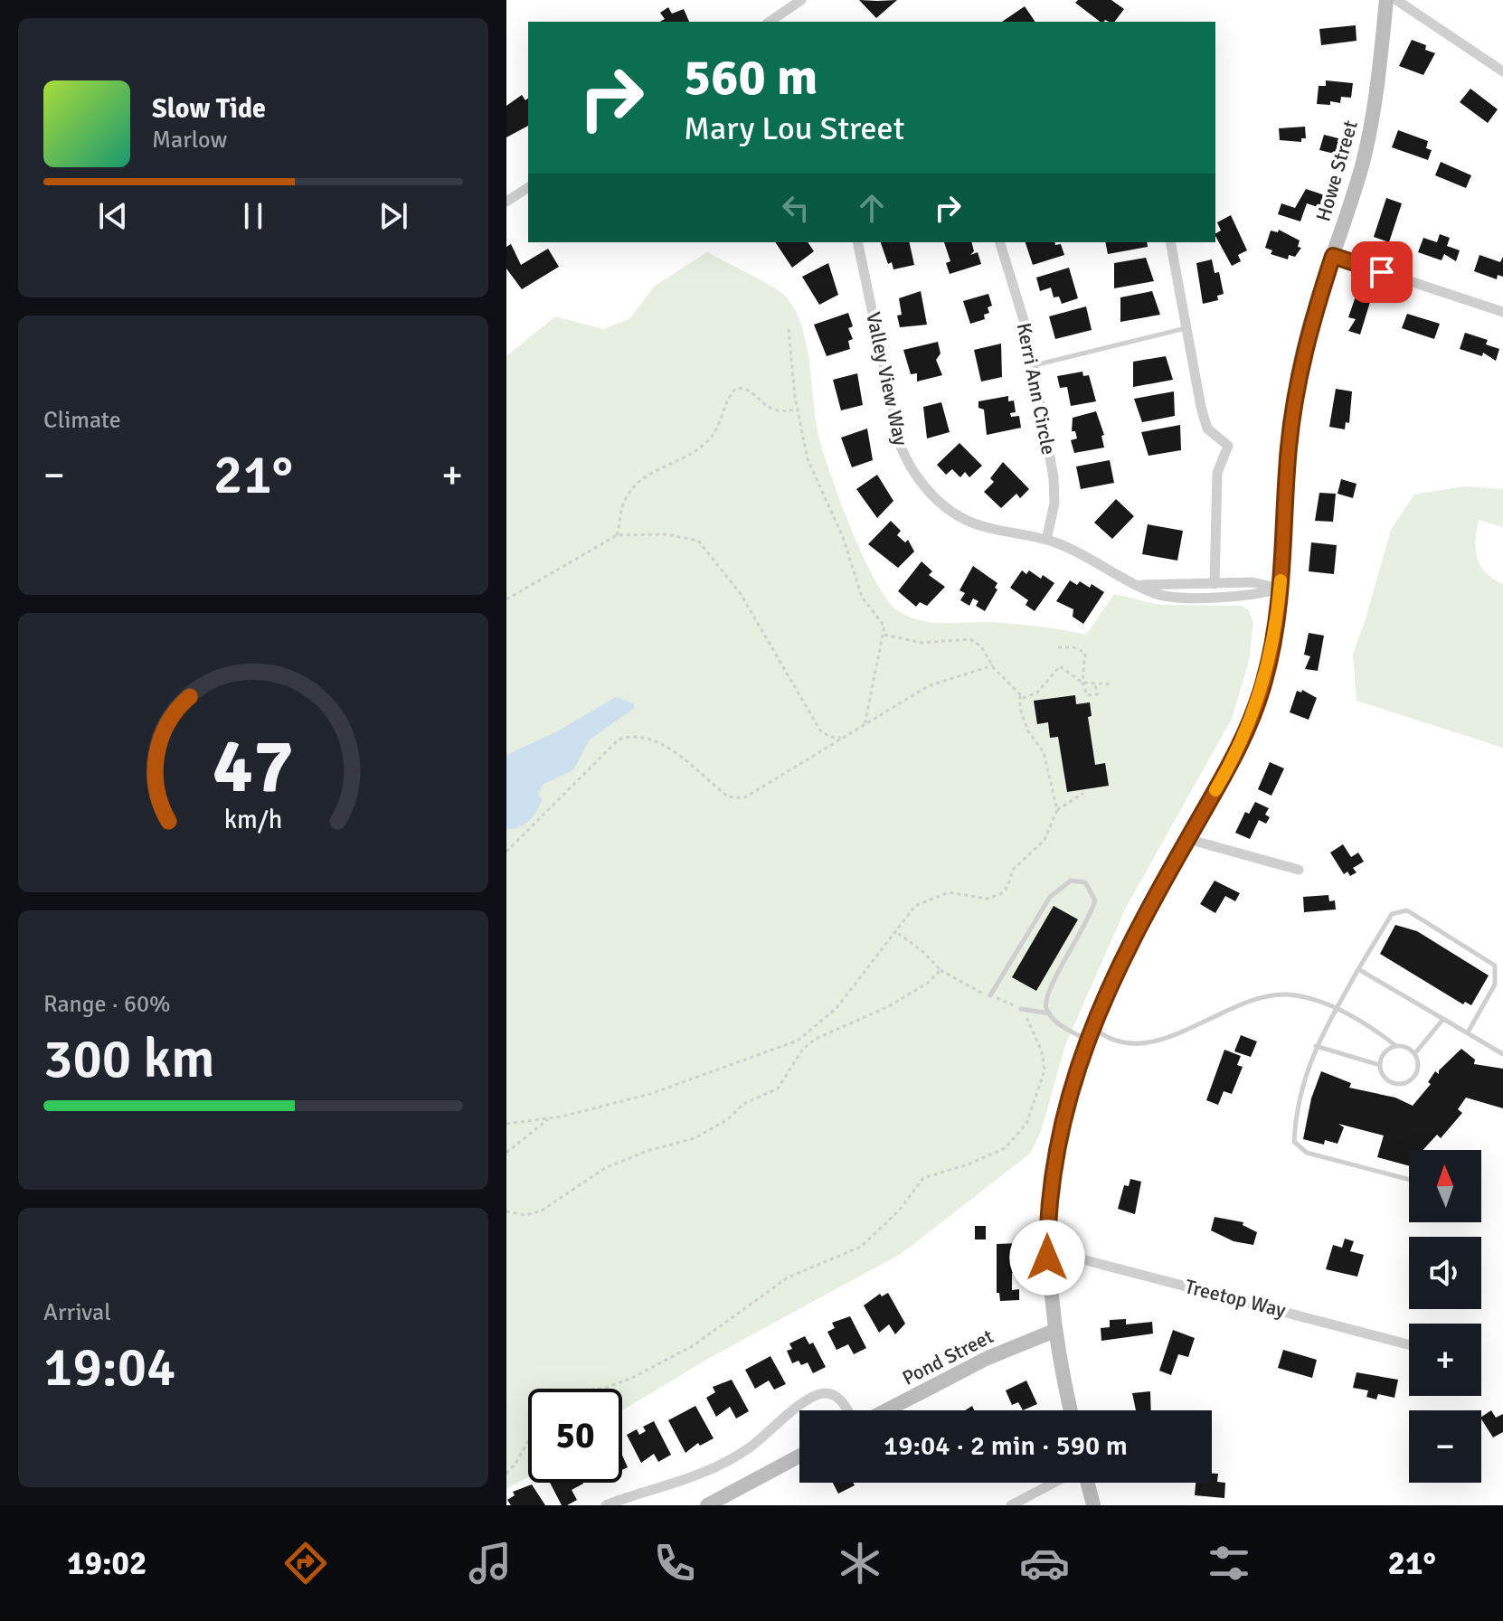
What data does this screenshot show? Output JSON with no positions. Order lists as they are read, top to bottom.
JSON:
{
  "streets": {
    "main road": ["Howe Street", "Pond Street"],
    "street": ["Valley View Way", "Kerri Ann Circle", "Treetop Way"]
  },
  "crossings": [
    ["Howe Street", "Valley View Way"],
    ["Howe Street", "Treetop Way"],
    ["Howe Street", "Pond Street"],
    ["Valley View Way", "Kerri Ann Circle"]
  ],
  "north": "top",
  "page": {
    "turn": ["560 m", "Mary Lou Street"],
    "song": ["Slow Tide", "Marlow"],
    "tile": [
      "Climate",
      ["Range · 60%", "300 km"],
      ["Arrival", "19:04"]
    ],
    "heat": ["−", "21°", "+"],
    "map_buttons": ["+", "−"],
    "limit": "50",
    "trip": "19:04 · 2 min · 590 m",
    "tabs": ["19:02", "21°"],
    "gauge": ["47", "km/h"]
  }
}
